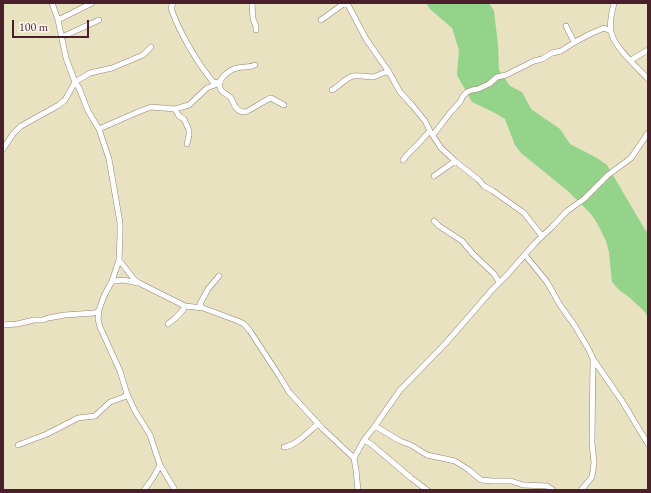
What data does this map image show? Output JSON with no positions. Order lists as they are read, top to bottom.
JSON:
{
  "scale_bar": "100 m"
}
